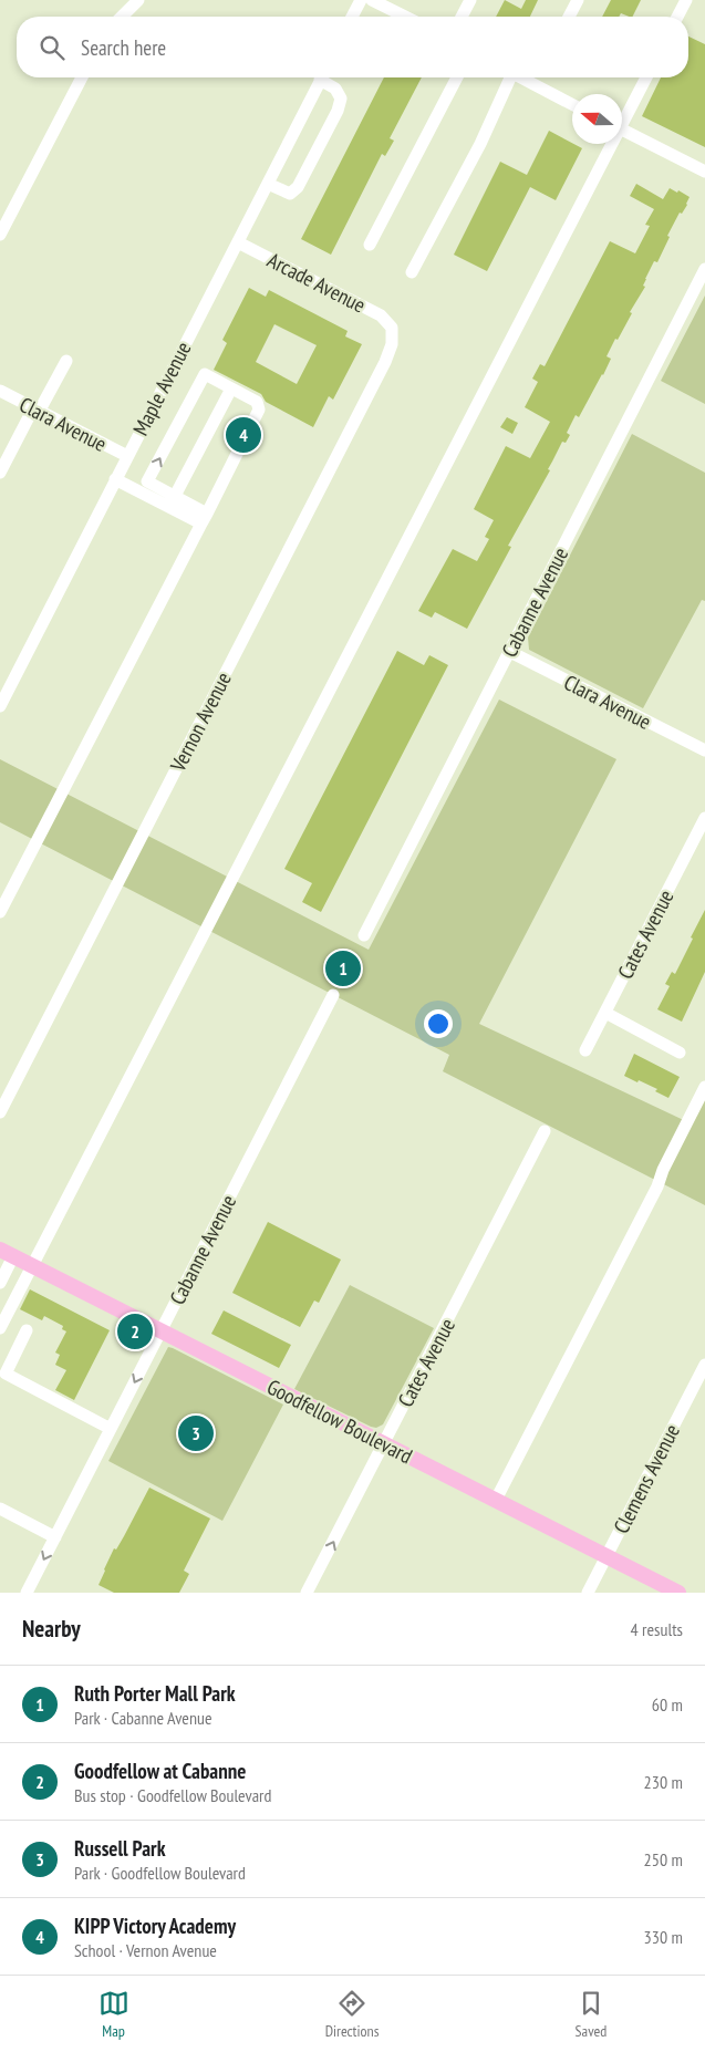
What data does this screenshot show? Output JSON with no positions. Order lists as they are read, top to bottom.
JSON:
{
  "streets": {
    "main road": ["Goodfellow Boulevard"],
    "street": [
      "Arcade Avenue",
      "Maple Avenue",
      "Clara Avenue",
      "Cabanne Avenue",
      "Vernon Avenue",
      "Cates Avenue",
      "Clemens Avenue"
    ]
  },
  "crossings": [
    ["Arcade Avenue", "Maple Avenue"],
    ["Arcade Avenue", "Vernon Avenue"],
    ["Maple Avenue", "Clara Avenue"],
    ["Clara Avenue", "Cabanne Avenue"],
    ["Cabanne Avenue", "Goodfellow Boulevard"],
    ["Cates Avenue", "Goodfellow Boulevard"],
    ["Goodfellow Boulevard", "Clemens Avenue"]
  ],
  "north": "left",
  "page": {
    "search": "Search here",
    "pins": [
      "4",
      "1",
      "2",
      "3"
    ],
    "heading": ["Nearby", "4 results"],
    "list": [
      {
        "mark": "1",
        "name": "Ruth Porter Mall Park",
        "note": "Park · Cabanne Avenue",
        "value": "60 m"
      },
      {
        "mark": "2",
        "name": "Goodfellow at Cabanne",
        "note": "Bus stop · Goodfellow Boulevard",
        "value": "230 m"
      },
      {
        "mark": "3",
        "name": "Russell Park",
        "note": "Park · Goodfellow Boulevard",
        "value": "250 m"
      },
      {
        "mark": "4",
        "name": "KIPP Victory Academy",
        "note": "School · Vernon Avenue",
        "value": "330 m"
      }
    ],
    "nav": ["Map", "Directions", "Saved"]
  }
}
